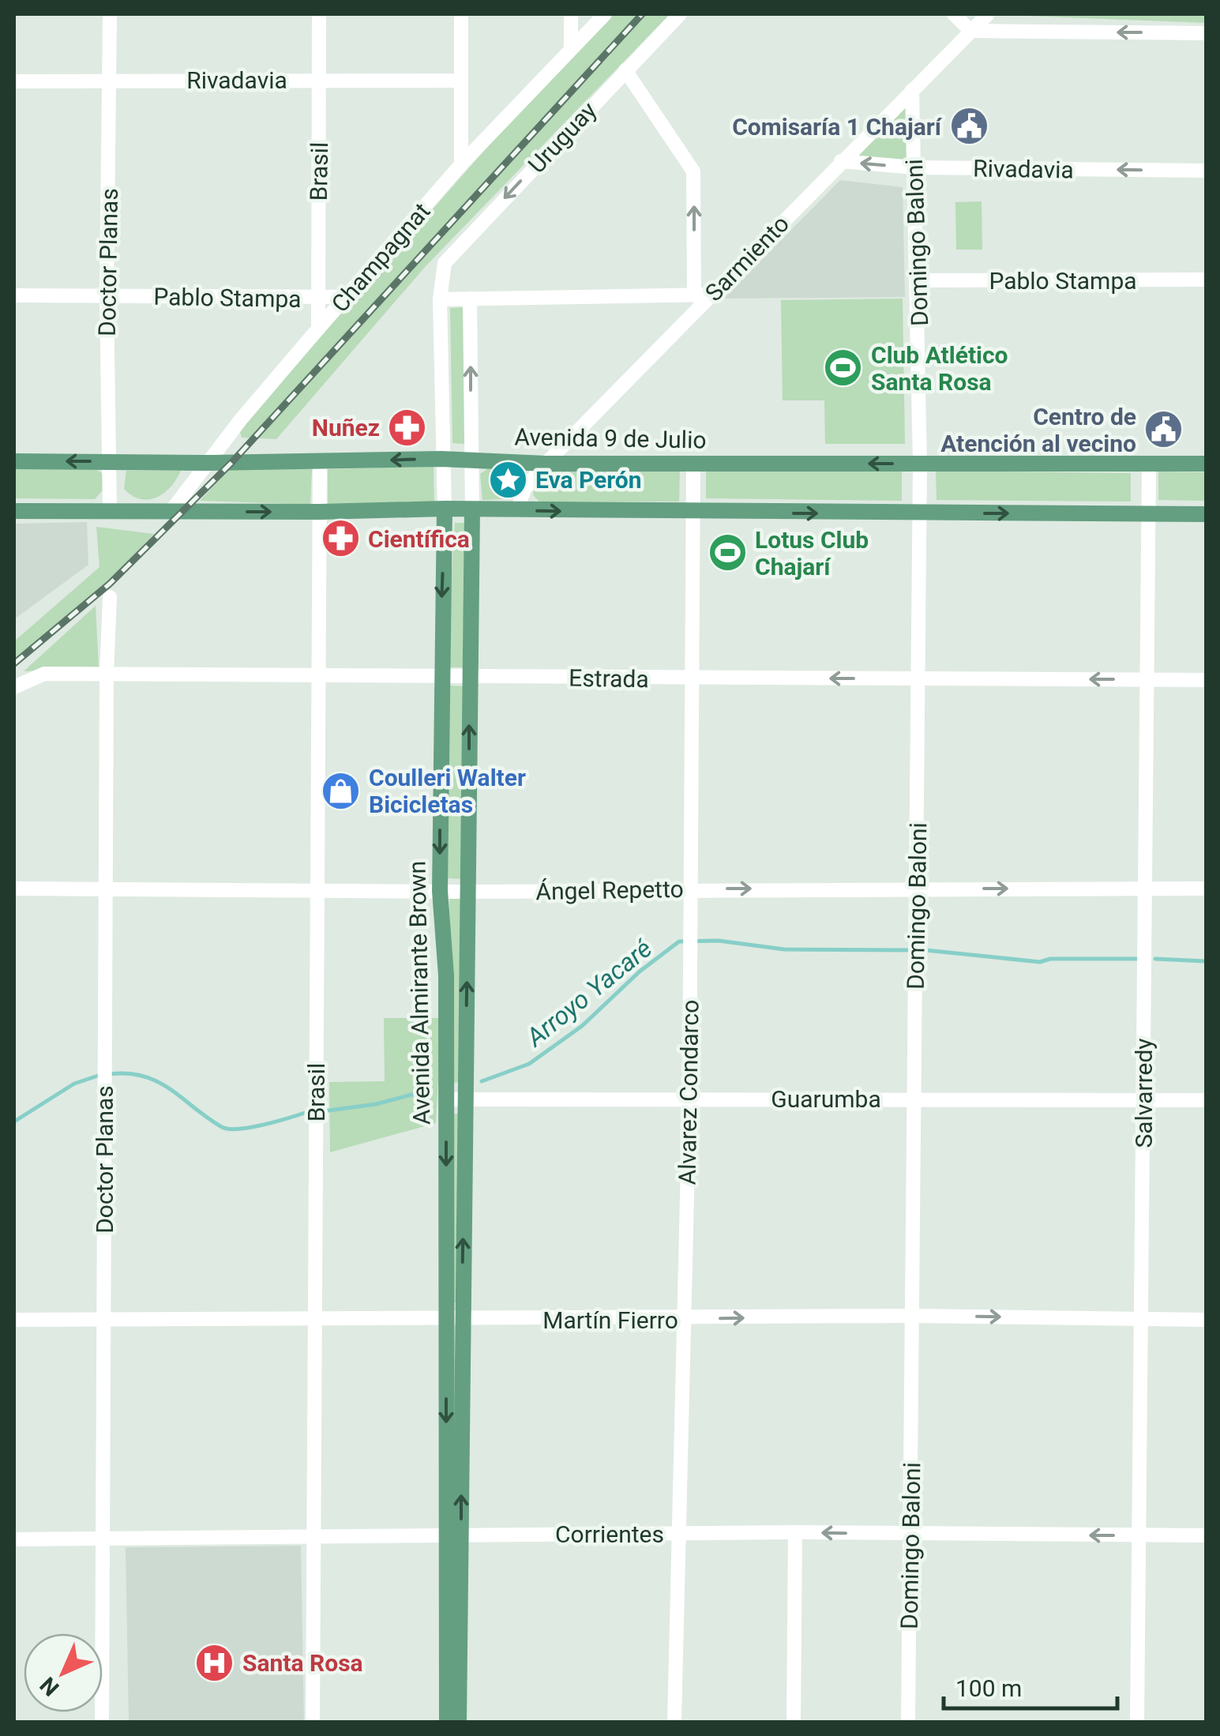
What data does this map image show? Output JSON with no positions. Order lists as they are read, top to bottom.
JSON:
{
  "streets": {
    "main road": ["Avenida 9 de Julio", "Avenida Almirante Brown"],
    "street": [
      "Rivadavia",
      "Uruguay",
      "Brasil",
      "Domingo Baloni",
      "Champagnat",
      "Sarmiento",
      "Doctor Planas",
      "Pablo Stampa",
      "Estrada",
      "Ángel Repetto",
      "Alvarez Condarco",
      "Salvarredy",
      "Guarumba",
      "Martín Fierro",
      "Corrientes"
    ]
  },
  "crossings": [
    ["Rivadavia", "Brasil"],
    ["Rivadavia", "Domingo Baloni"],
    ["Rivadavia", "Sarmiento"],
    ["Rivadavia", "Doctor Planas"],
    ["Uruguay", "Avenida Almirante Brown"],
    ["Brasil", "Champagnat"],
    ["Brasil", "Pablo Stampa"],
    ["Brasil", "Avenida 9 de Julio"],
    ["Brasil", "Estrada"],
    ["Brasil", "Ángel Repetto"],
    ["Brasil", "Martín Fierro"],
    ["Brasil", "Corrientes"],
    ["Domingo Baloni", "Sarmiento"],
    ["Domingo Baloni", "Pablo Stampa"],
    ["Domingo Baloni", "Avenida 9 de Julio"],
    ["Domingo Baloni", "Estrada"],
    ["Domingo Baloni", "Ángel Repetto"],
    ["Domingo Baloni", "Guarumba"],
    ["Domingo Baloni", "Martín Fierro"],
    ["Domingo Baloni", "Corrientes"],
    ["Champagnat", "Pablo Stampa"],
    ["Champagnat", "Avenida 9 de Julio"],
    ["Sarmiento", "Avenida 9 de Julio"],
    ["Doctor Planas", "Pablo Stampa"],
    ["Doctor Planas", "Avenida 9 de Julio"],
    ["Doctor Planas", "Estrada"],
    ["Doctor Planas", "Ángel Repetto"],
    ["Doctor Planas", "Martín Fierro"],
    ["Doctor Planas", "Corrientes"],
    ["Avenida 9 de Julio", "Avenida Almirante Brown"],
    ["Avenida 9 de Julio", "Alvarez Condarco"],
    ["Avenida 9 de Julio", "Salvarredy"],
    ["Estrada", "Avenida Almirante Brown"],
    ["Estrada", "Alvarez Condarco"],
    ["Estrada", "Salvarredy"],
    ["Ángel Repetto", "Avenida Almirante Brown"],
    ["Ángel Repetto", "Alvarez Condarco"],
    ["Ángel Repetto", "Salvarredy"],
    ["Avenida Almirante Brown", "Guarumba"],
    ["Avenida Almirante Brown", "Martín Fierro"],
    ["Avenida Almirante Brown", "Corrientes"],
    ["Alvarez Condarco", "Guarumba"],
    ["Alvarez Condarco", "Martín Fierro"],
    ["Alvarez Condarco", "Corrientes"],
    ["Salvarredy", "Guarumba"],
    ["Salvarredy", "Martín Fierro"],
    ["Salvarredy", "Corrientes"]
  ],
  "one_way": [
    "Rivadavia",
    "Uruguay",
    "Estrada",
    "Ángel Repetto",
    "Martín Fierro"
  ],
  "water": ["Arroyo Yacaré"],
  "places": {
    "public building": ["Comisaría 1 Chajarí", "Centro de Atención al vecino"],
    "sports": ["Club Atlético Santa Rosa", "Lotus Club Chajarí"],
    "pharmacy": ["Nuñez", "Científica"],
    "place": ["Eva Perón"],
    "shop": ["Coulleri Walter Bicicletas"],
    "hospital": ["Santa Rosa"]
  },
  "scale_bar": "100 m",
  "north": "bottom left"
}
